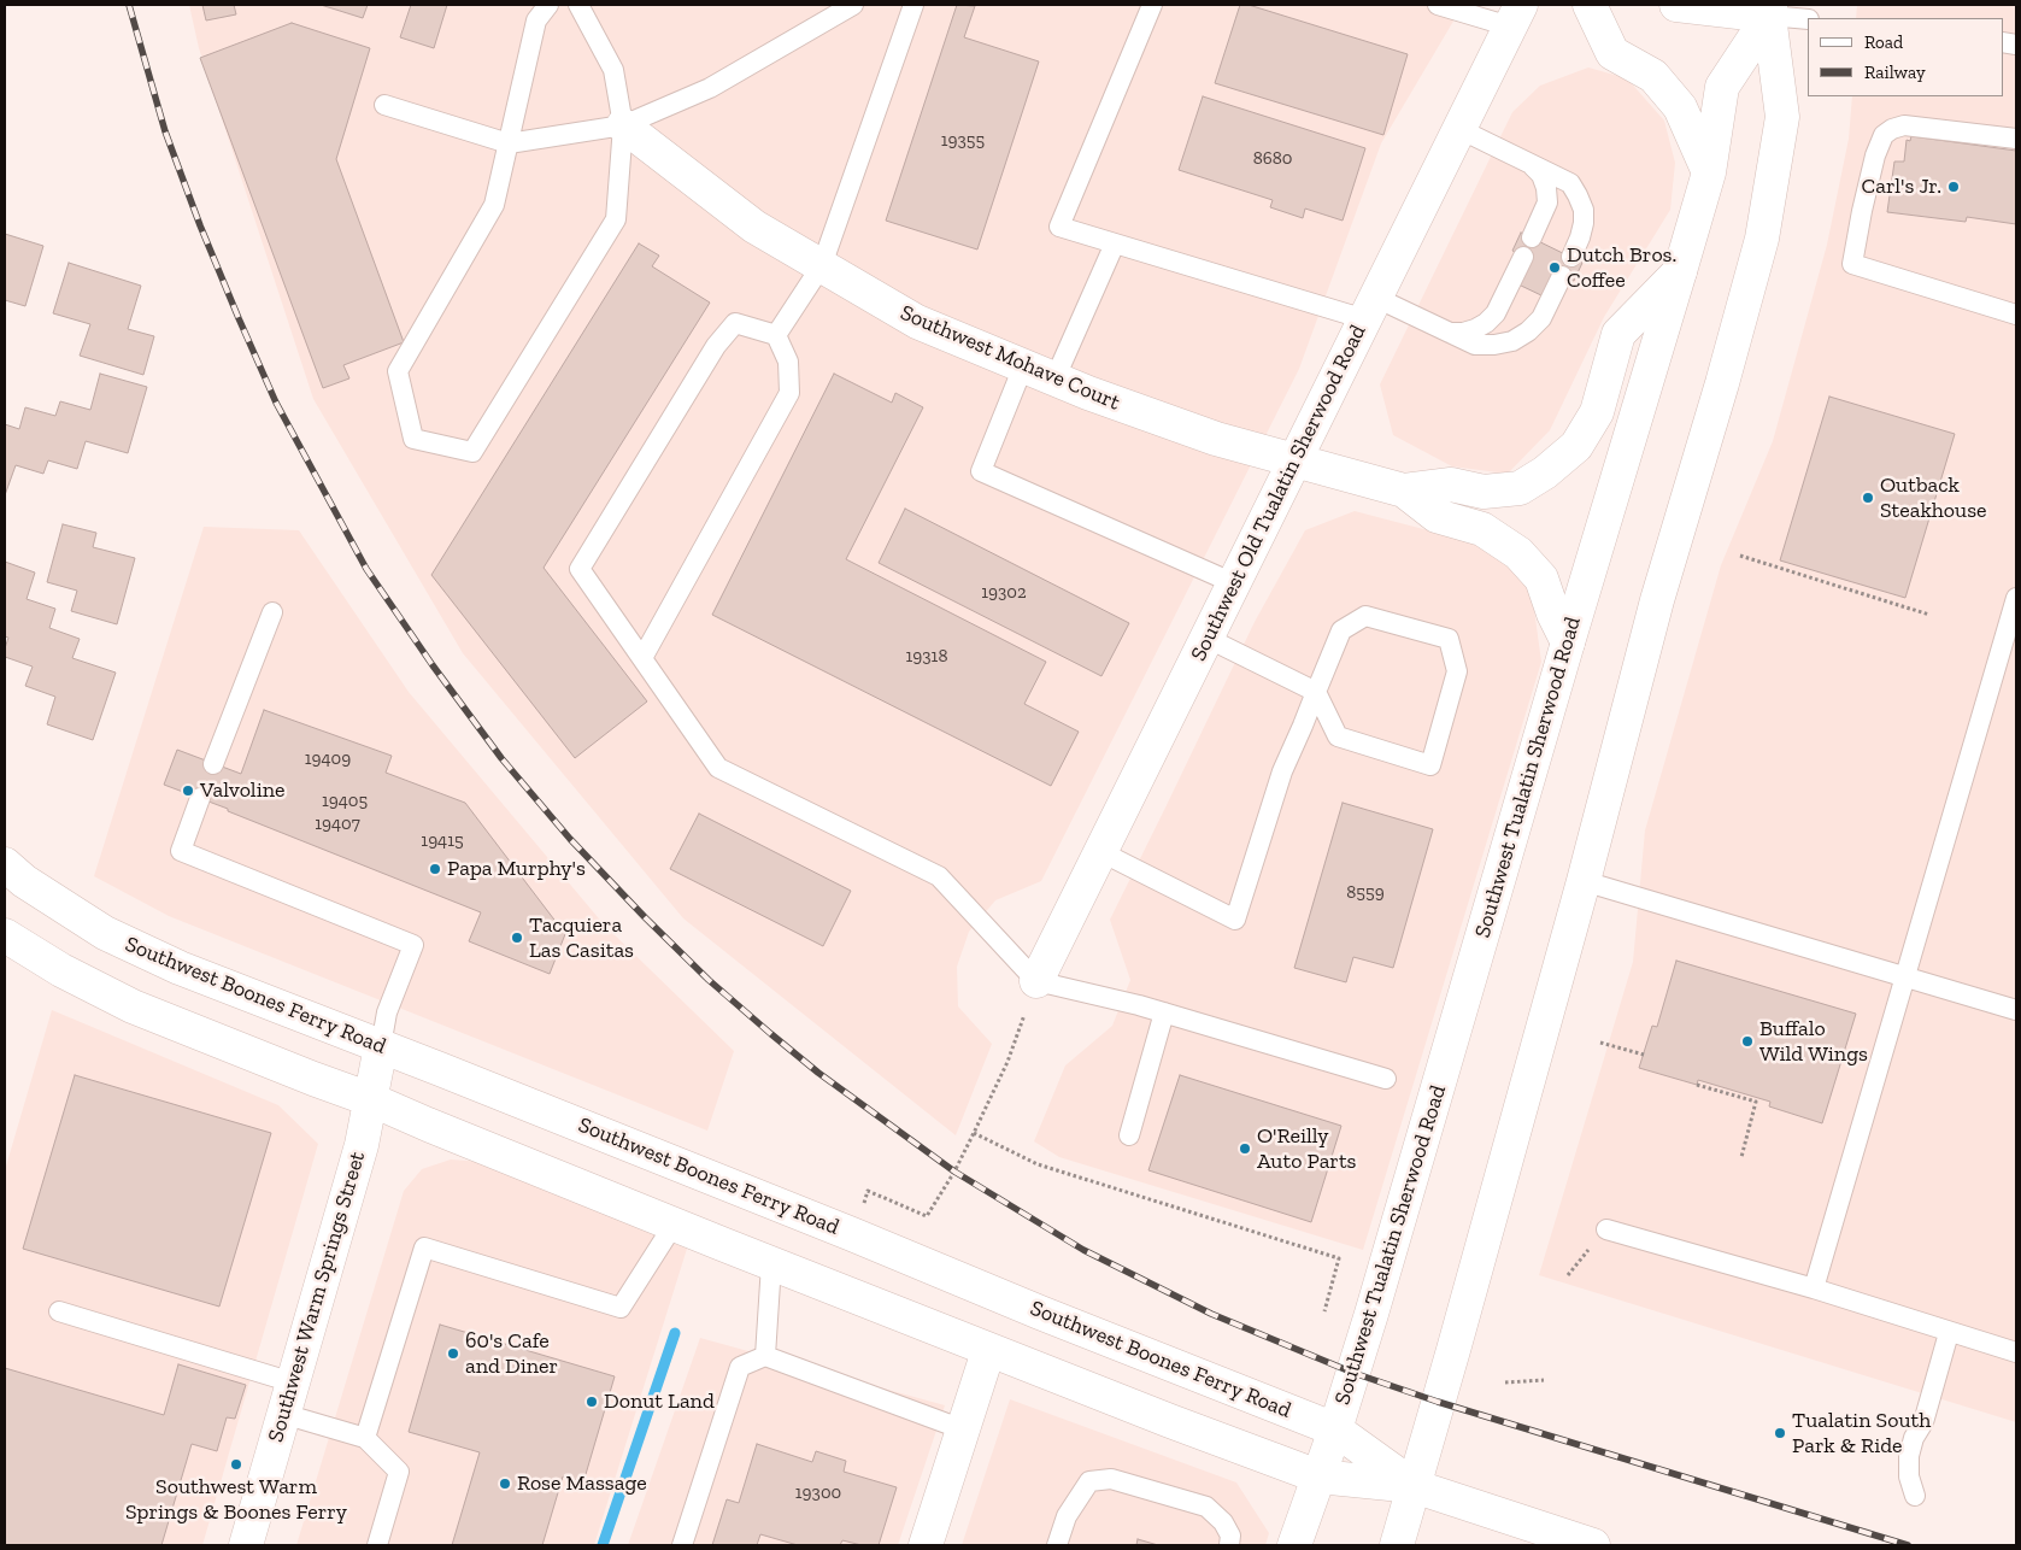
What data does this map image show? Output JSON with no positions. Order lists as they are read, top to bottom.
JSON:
{
  "streets": {
    "main road": [
      "Southwest Mohave Court",
      "Southwest Old Tualatin Sherwood Road",
      "Southwest Tualatin Sherwood Road",
      "Southwest Boones Ferry Road",
      "Southwest Warm Springs Street"
    ]
  },
  "crossings": [
    ["Southwest Mohave Court", "Southwest Old Tualatin Sherwood Road"],
    ["Southwest Mohave Court", "Southwest Tualatin Sherwood Road"],
    ["Southwest Tualatin Sherwood Road", "Southwest Boones Ferry Road"],
    ["Southwest Boones Ferry Road", "Southwest Warm Springs Street"]
  ],
  "places": [
    "Carl's Jr.",
    "Dutch Bros. Coffee",
    "Outback Steakhouse",
    "Valvoline",
    "Papa Murphy's",
    "Tacquiera Las Casitas",
    "Buffalo Wild Wings",
    "O'Reilly Auto Parts",
    "60's Cafe and Diner",
    "Donut Land",
    "Tualatin South Park & Ride",
    "Southwest Warm Springs & Boones Ferry",
    "Rose Massage"
  ],
  "house_numbers": [
    "19355",
    "8680",
    "19302",
    "19318",
    "19409",
    "19405",
    "19407",
    "19415",
    "8559",
    "19300"
  ],
  "legend": ["Road", "Railway"]
}
